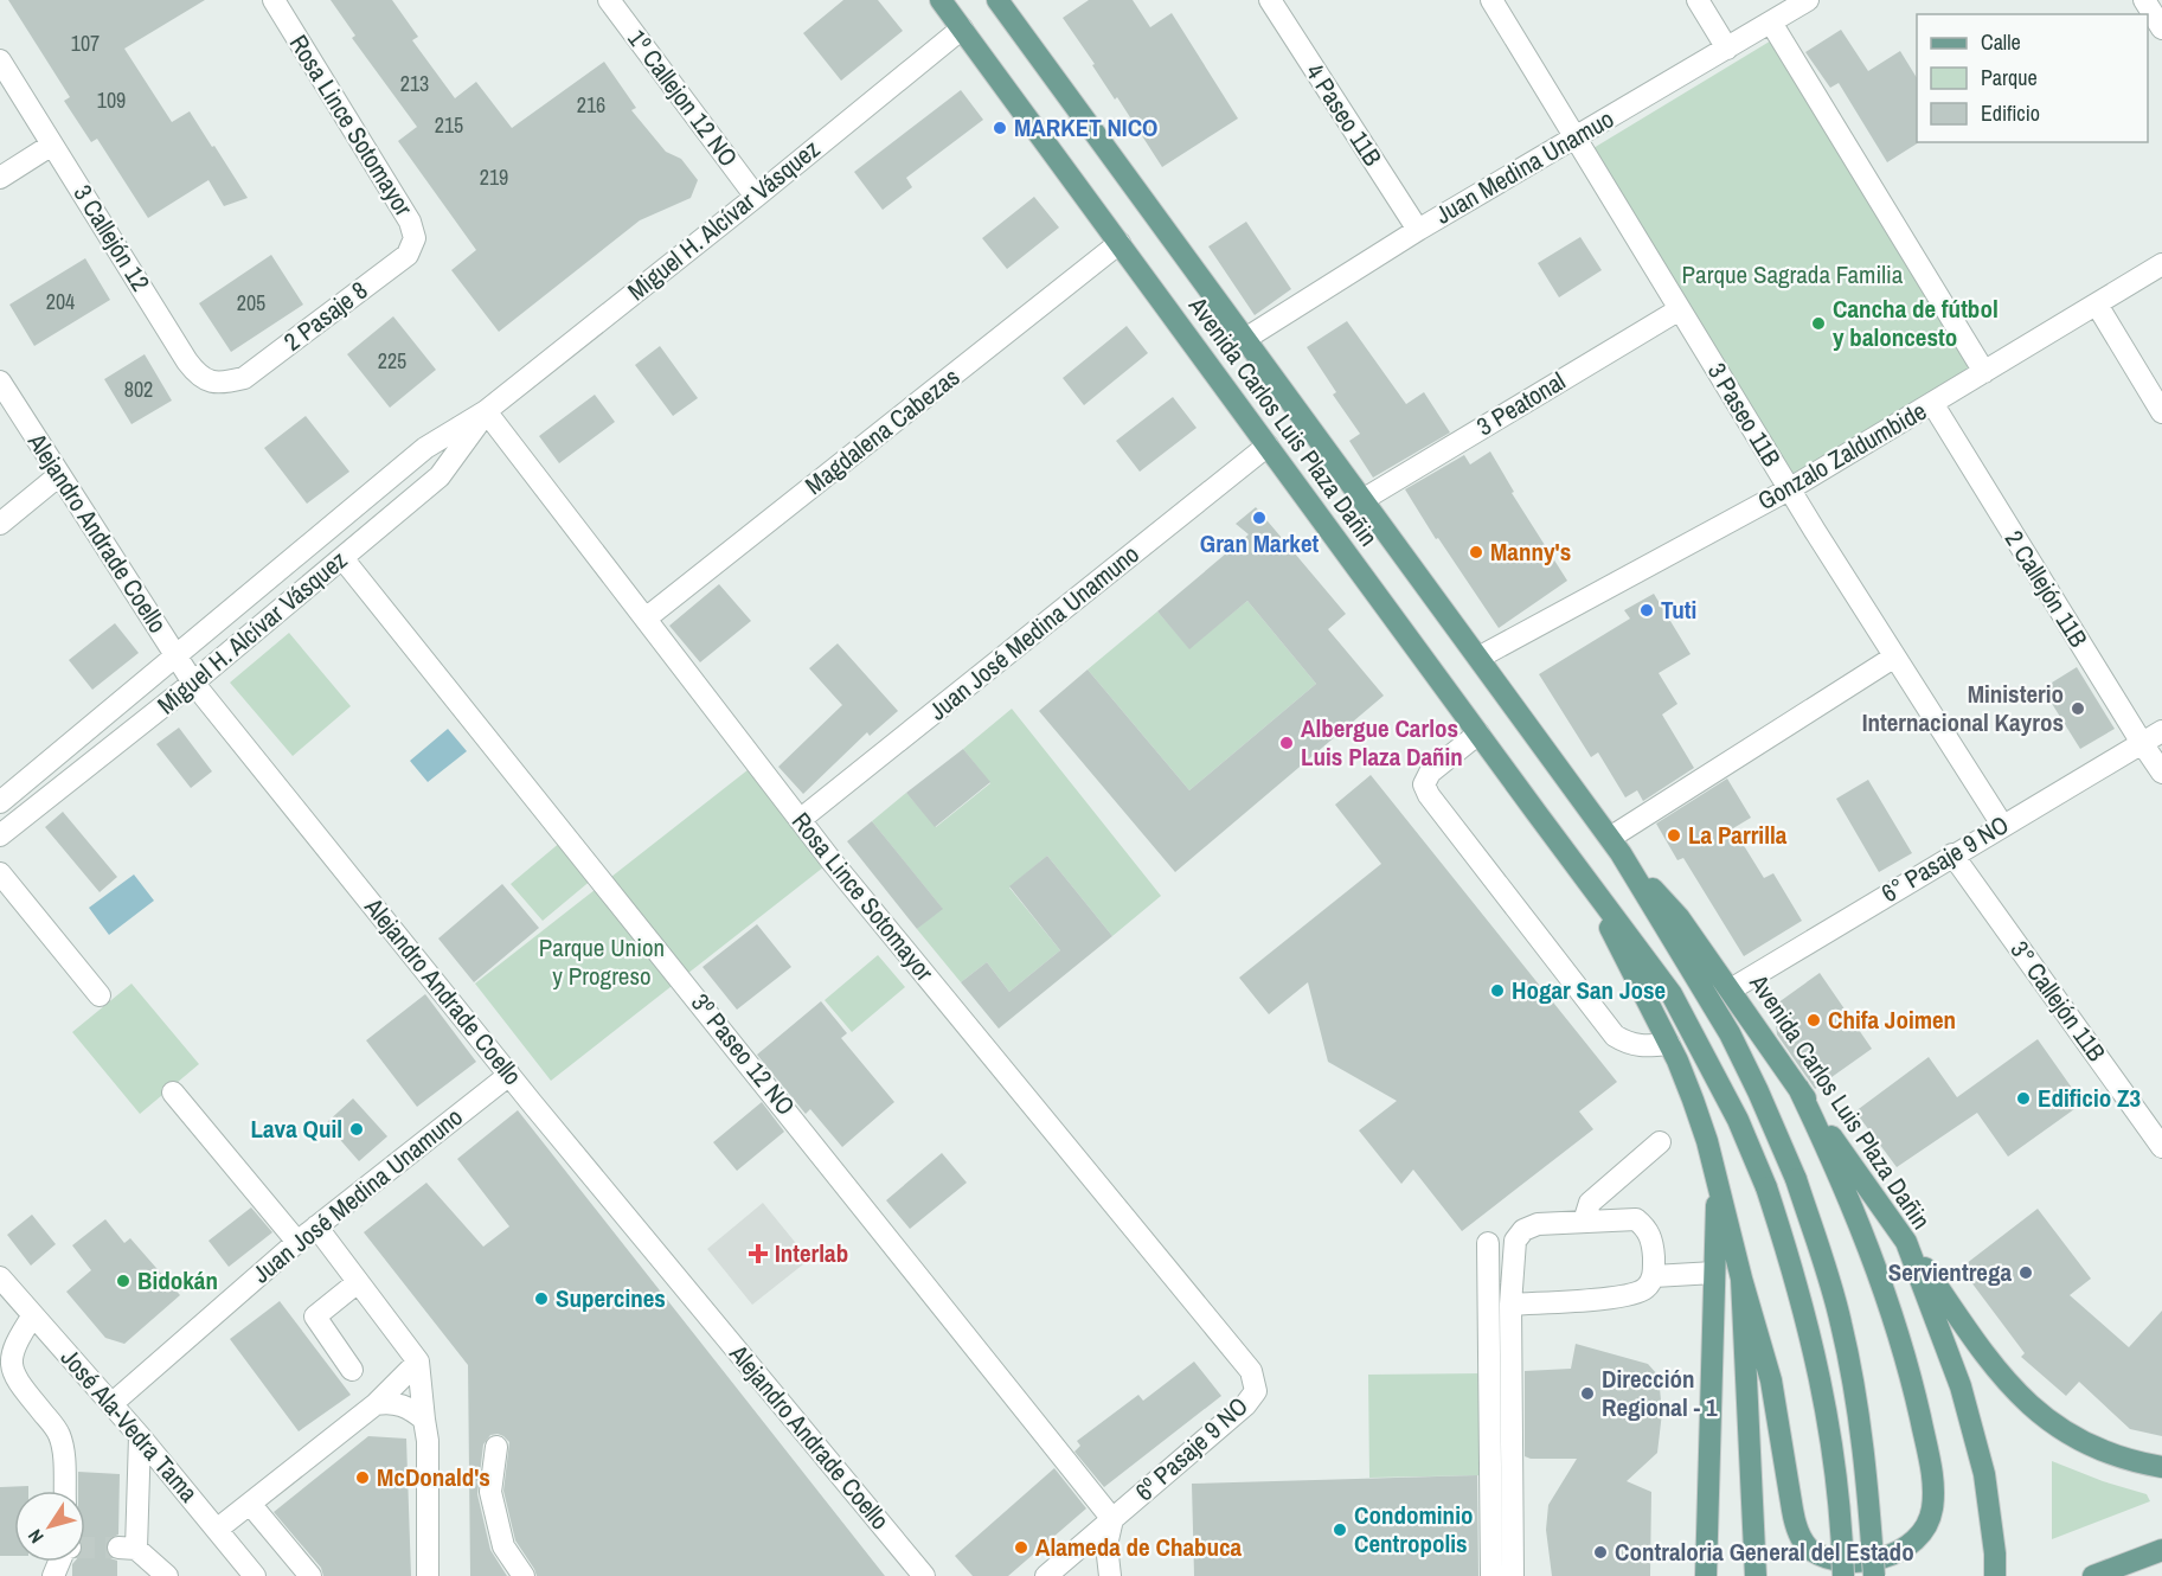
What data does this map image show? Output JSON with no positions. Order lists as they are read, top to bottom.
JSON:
{
  "streets": {
    "main road": ["Avenida Carlos Luis Plaza Dañin"],
    "street": [
      "1º Callejon 12 NO",
      "4 Paseo 11B",
      "Rosa Lince Sotomayor",
      "Juan Medina Unamuo",
      "Miguel H. Alcívar Vásquez",
      "3 Callejón 12",
      "2 Pasaje 8",
      "3 Peatonal",
      "3 Paseo 11B",
      "Magdalena Cabezas",
      "Gonzalo Zaldumbide",
      "Alejandro Andrade Coello",
      "2 Callejón 11B",
      "Juan José Medina Unamuno",
      "6° Pasaje 9 NO",
      "3° Callejón 11B",
      "3º Paseo 12 NO",
      "José Ala-Vedra Tama",
      "6º Pasaje 9 NO"
    ]
  },
  "crossings": [
    ["1º Callejon 12 NO", "Miguel H. Alcívar Vásquez"],
    ["4 Paseo 11B", "Juan Medina Unamuo"],
    ["Rosa Lince Sotomayor", "Miguel H. Alcívar Vásquez"],
    ["Rosa Lince Sotomayor", "2 Pasaje 8"],
    ["Rosa Lince Sotomayor", "Magdalena Cabezas"],
    ["Rosa Lince Sotomayor", "Juan José Medina Unamuno"],
    ["Rosa Lince Sotomayor", "6º Pasaje 9 NO"],
    ["Juan Medina Unamuo", "3 Paseo 11B"],
    ["Juan Medina Unamuo", "Avenida Carlos Luis Plaza Dañin"],
    ["Miguel H. Alcívar Vásquez", "Avenida Carlos Luis Plaza Dañin"],
    ["Miguel H. Alcívar Vásquez", "Alejandro Andrade Coello"],
    ["Miguel H. Alcívar Vásquez", "3º Paseo 12 NO"],
    ["3 Callejón 12", "2 Pasaje 8"],
    ["3 Peatonal", "3 Paseo 11B"],
    ["3 Peatonal", "Avenida Carlos Luis Plaza Dañin"],
    ["3 Paseo 11B", "Gonzalo Zaldumbide"],
    ["3 Paseo 11B", "6° Pasaje 9 NO"],
    ["Avenida Carlos Luis Plaza Dañin", "Magdalena Cabezas"],
    ["Avenida Carlos Luis Plaza Dañin", "Gonzalo Zaldumbide"],
    ["Avenida Carlos Luis Plaza Dañin", "Juan José Medina Unamuno"],
    ["Avenida Carlos Luis Plaza Dañin", "6° Pasaje 9 NO"],
    ["Gonzalo Zaldumbide", "2 Callejón 11B"],
    ["Alejandro Andrade Coello", "Juan José Medina Unamuno"],
    ["2 Callejón 11B", "6° Pasaje 9 NO"],
    ["Juan José Medina Unamuno", "José Ala-Vedra Tama"],
    ["6° Pasaje 9 NO", "3° Callejón 11B"],
    ["3º Paseo 12 NO", "6º Pasaje 9 NO"]
  ],
  "parks": ["Parque Sagrada Familia", "Parque Union y Progreso"],
  "places": {
    "other": [
      "MARKET NICO",
      "Cancha de fútbol y baloncesto",
      "Gran Market",
      "Manny's",
      "Tuti",
      "Ministerio Internacional Kayros",
      "Albergue Carlos Luis Plaza Dañin",
      "La Parrilla",
      "Hogar San Jose",
      "Chifa Joimen",
      "Edificio Z3",
      "Lava Quil",
      "Servientrega",
      "Bidokán",
      "Supercines",
      "Dirección Regional - 1",
      "McDonald's",
      "Condominio Centropolis",
      "Alameda de Chabuca",
      "Contraloria General del Estado"
    ],
    "health": ["Interlab"]
  },
  "house_numbers": [
    "107",
    "213",
    "109",
    "216",
    "215",
    "219",
    "204",
    "205",
    "225",
    "802"
  ],
  "legend": ["Calle", "Parque", "Edificio"],
  "north": "bottom left"
}
